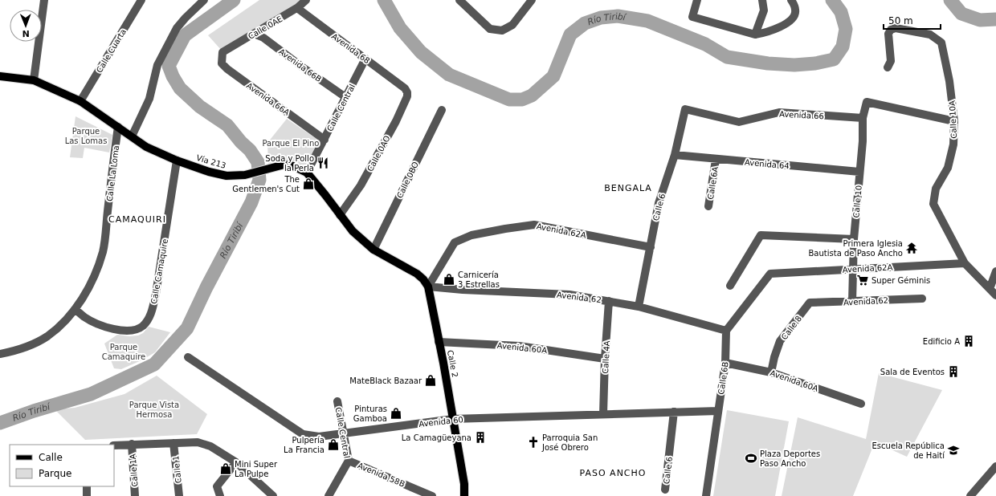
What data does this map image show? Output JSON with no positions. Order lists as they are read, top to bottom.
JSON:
{
  "streets": {
    "main road": ["Vía 213", "Calle 2"],
    "street": [
      "Calle 0AE",
      "Avenida 68",
      "Calle Cuarta",
      "Avenida 66B",
      "Avenida 66A",
      "Calle Central",
      "Avenida 66",
      "Calle 10A",
      "Calle 0AO",
      "Avenida 64",
      "Calle La Loma",
      "Calle 0BO",
      "Calle 6A",
      "Calle 10",
      "Calle 6",
      "Avenida 62A",
      "Calle Camaquire",
      "Avenida 62",
      "Calle 8",
      "Avenida 60A",
      "Calle 4A",
      "Calle 6B",
      "Avenida 60",
      "Calle 1",
      "Calle 1A",
      "Avenida 58B"
    ]
  },
  "crossings": [
    ["Calle 0AE", "Avenida 68"],
    ["Calle 0AE", "Avenida 66B"],
    ["Calle 0AE", "Avenida 66A"],
    ["Avenida 68", "Calle Central"],
    ["Avenida 68", "Calle 0AO"],
    ["Calle Cuarta", "Vía 213"],
    ["Avenida 66B", "Calle Central"],
    ["Avenida 66A", "Calle Central"],
    ["Calle Central", "Vía 213"],
    ["Calle Central", "Avenida 60"],
    ["Calle Central", "Avenida 58B"],
    ["Avenida 66", "Calle 10"],
    ["Avenida 66", "Calle 6"],
    ["Calle 10A", "Calle 10"],
    ["Calle 10A", "Avenida 62A"],
    ["Calle 0AO", "Vía 213"],
    ["Vía 213", "Calle La Loma"],
    ["Vía 213", "Calle 0BO"],
    ["Vía 213", "Avenida 62A"],
    ["Vía 213", "Calle Camaquire"],
    ["Vía 213", "Avenida 62"],
    ["Vía 213", "Calle 2"],
    ["Avenida 64", "Calle 6A"],
    ["Avenida 64", "Calle 10"],
    ["Avenida 64", "Calle 6"],
    ["Calle La Loma", "Calle Camaquire"],
    ["Calle 10", "Avenida 62A"],
    ["Calle 10", "Avenida 62"],
    ["Calle 6", "Avenida 62A"],
    ["Calle 6", "Avenida 62"],
    ["Calle 6", "Avenida 60"],
    ["Avenida 62A", "Avenida 62"],
    ["Avenida 62A", "Calle 2"],
    ["Avenida 62A", "Calle 6B"],
    ["Avenida 62", "Calle 8"],
    ["Avenida 62", "Calle 4A"],
    ["Avenida 62", "Calle 2"],
    ["Avenida 62", "Calle 6B"],
    ["Calle 8", "Avenida 60A"],
    ["Avenida 60A", "Calle 4A"],
    ["Avenida 60A", "Calle 2"],
    ["Avenida 60A", "Calle 6B"],
    ["Calle 4A", "Avenida 60"],
    ["Calle 2", "Avenida 60"],
    ["Calle 6B", "Avenida 60"]
  ],
  "districts": ["BENGALA", "CAMAQUIRI", "PASO ANCHO"],
  "water": ["Río Tiribí"],
  "parks": [
    "Parque Las Lomas",
    "Parque El Pino",
    "Parque Camaquire",
    "Parque Vista Hermosa"
  ],
  "places": {
    "restaurant": ["Soda y Pollo la Perla"],
    "shop": [
      "The Gentlemen's Cut",
      "Carnicería 3 Estrellas",
      "MateBlack Bazaar",
      "Pinturas Gamboa",
      "Pulpería La Francia",
      "Mini Super La Pulpe"
    ],
    "temple": ["Primera Iglesia Bautista de Paso Ancho"],
    "supermarket": ["Super Géminis"],
    "building": ["Edificio A", "Sala de Eventos", "La Camagüeyana"],
    "church": ["Parroquia San José Obrero"],
    "school or university": ["Escuela República de Haití"],
    "sports": ["Plaza Deportes Paso Ancho"]
  },
  "legend": ["Calle", "Parque"],
  "scale_bar": "50 m",
  "north": "bottom"
}
